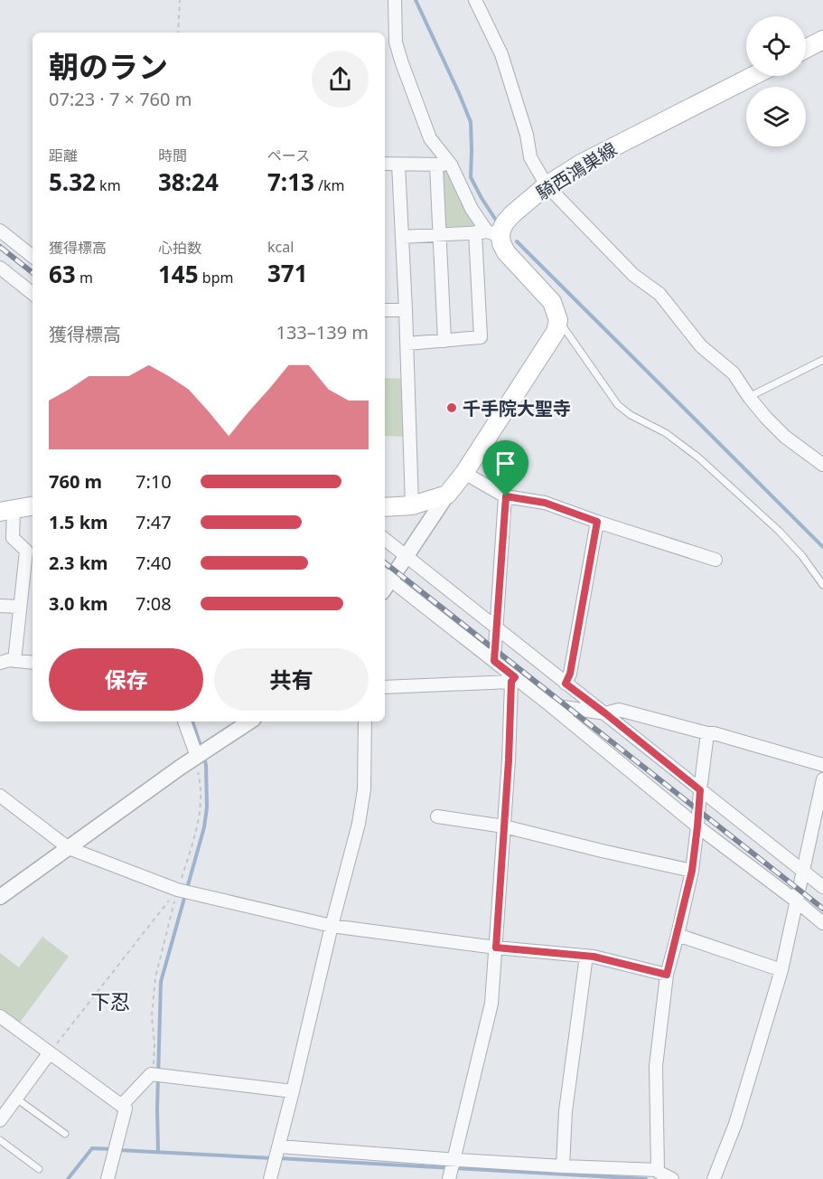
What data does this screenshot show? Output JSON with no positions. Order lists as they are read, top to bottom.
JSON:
{
  "streets": {
    "main road": ["騎西鴻巣線"]
  },
  "districts": ["下忍"],
  "places": ["千手院大聖寺"],
  "page": {
    "heading": ["朝のラン", "07:23 · 7 × 760 m"],
    "stats": [
      ["距離", "5.32 km"],
      ["時間", "38:24"],
      ["ペース", "7:13 /km"],
      ["獲得標高", "63 m"],
      ["心拍数", "145 bpm"],
      ["kcal", "371"]
    ],
    "chart": ["獲得標高", "133–139 m"],
    "list": [
      {
        "name": "760 m",
        "note": "7:10"
      },
      {
        "name": "1.5 km",
        "note": "7:47"
      },
      {
        "name": "2.3 km",
        "note": "7:40"
      },
      {
        "name": "3.0 km",
        "note": "7:08"
      }
    ],
    "buttons": ["保存", "共有"]
  }
}
